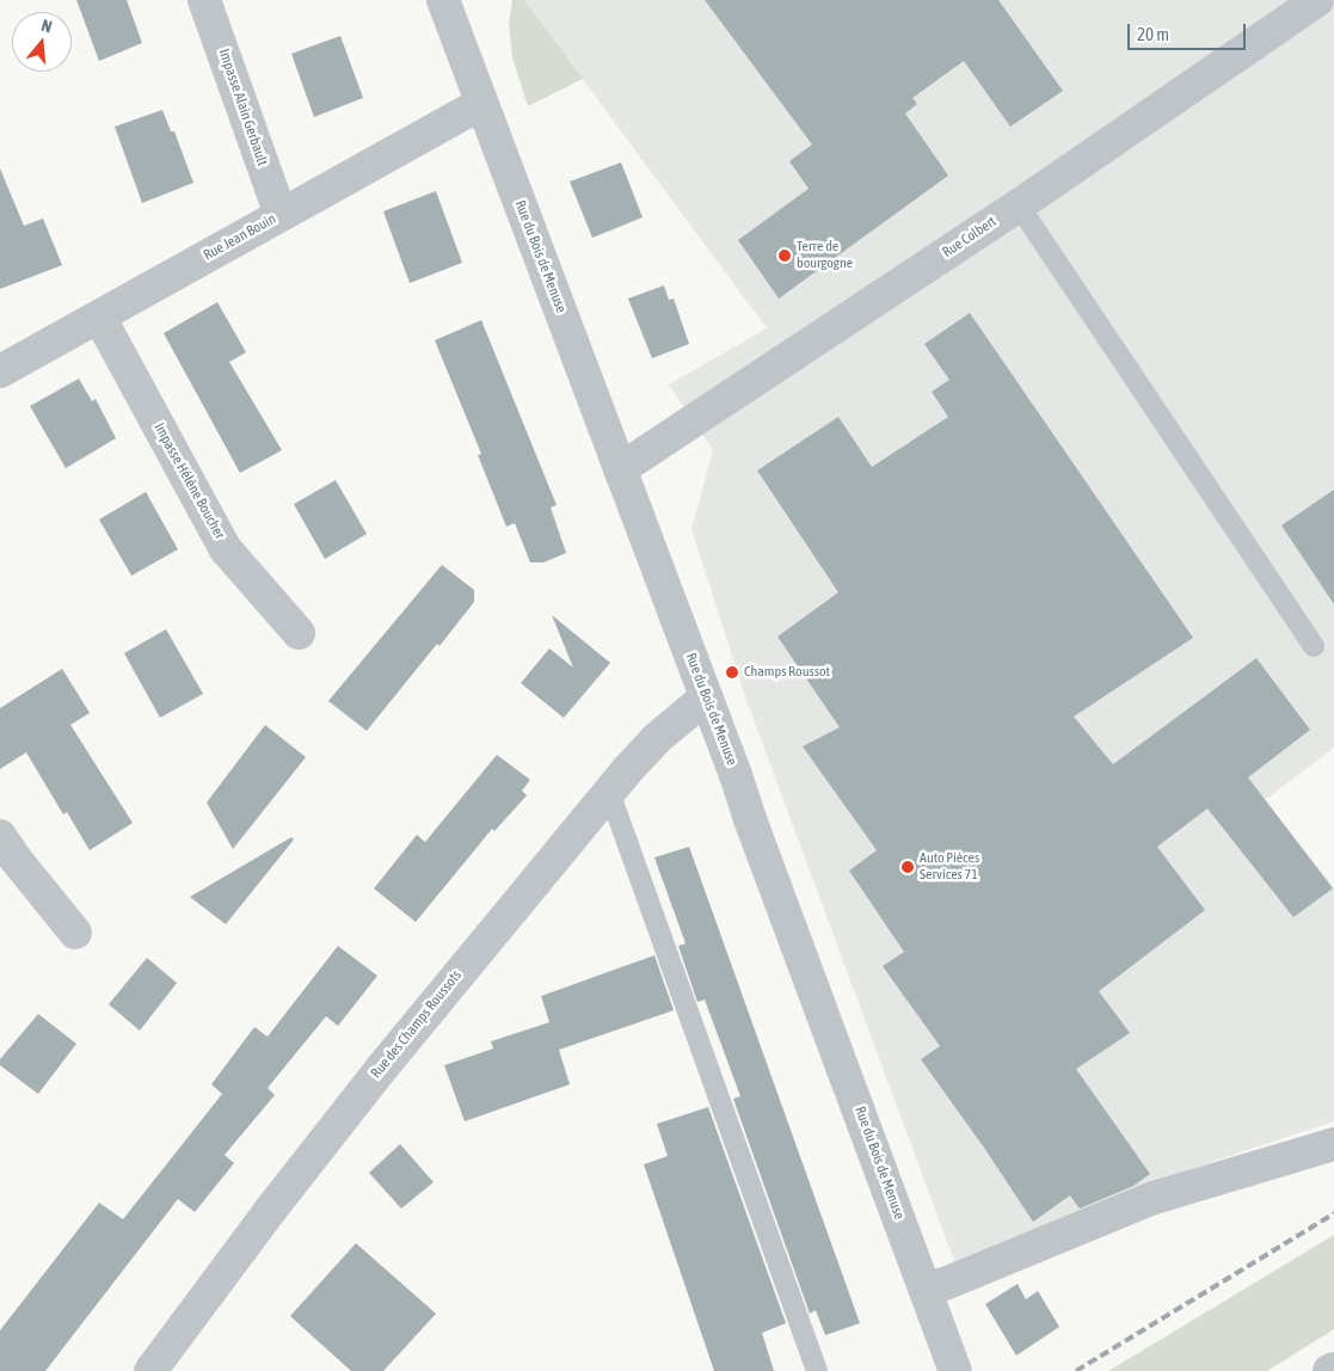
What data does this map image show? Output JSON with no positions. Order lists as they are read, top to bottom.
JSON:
{
  "streets": {
    "street": [
      "Impasse Alain Gerbault",
      "Rue Jean Bouin",
      "Rue Colbert",
      "Rue du Bois de Menuse",
      "Impasse Hélène Boucher",
      "Rue des Champs Roussots"
    ]
  },
  "crossings": [
    ["Impasse Alain Gerbault", "Rue Jean Bouin"],
    ["Rue Jean Bouin", "Rue du Bois de Menuse"],
    ["Rue Jean Bouin", "Impasse Hélène Boucher"],
    ["Rue Colbert", "Rue du Bois de Menuse"],
    ["Rue du Bois de Menuse", "Rue des Champs Roussots"]
  ],
  "places": ["Terre de bourgogne", "Champs Roussot", "Auto Pièces Services 71"],
  "scale_bar": "20 m",
  "north": "top"
}
